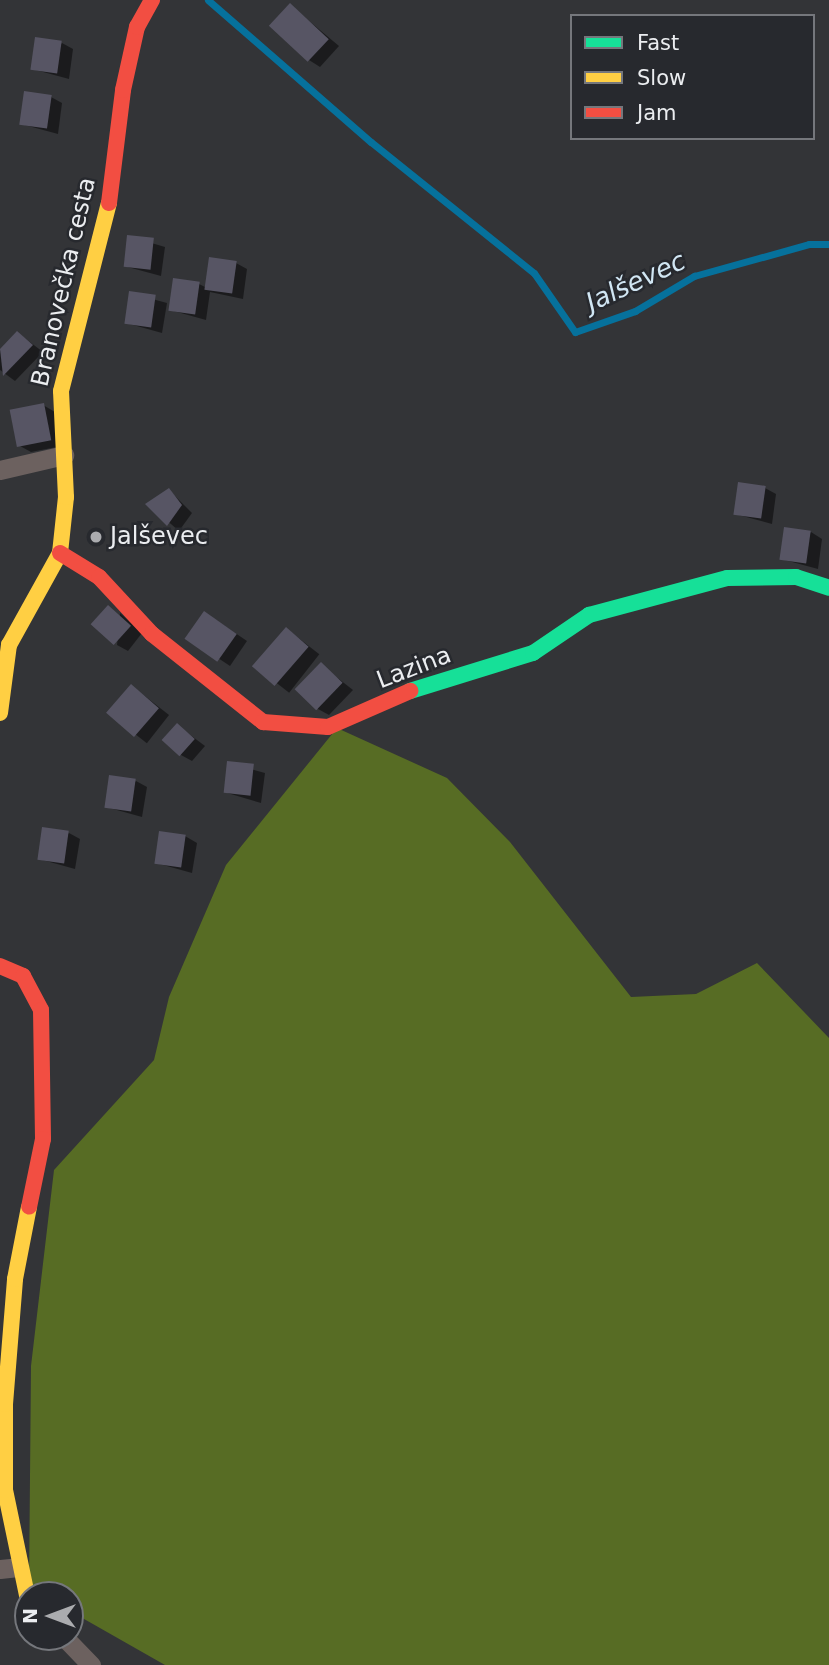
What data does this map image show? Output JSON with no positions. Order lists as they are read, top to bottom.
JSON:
{
  "streets": {
    "street": ["Branovečka cesta", "Lazina"]
  },
  "crossings": [
    ["Branovečka cesta", "Lazina"]
  ],
  "water": ["Jalševec"],
  "places": ["Jalševec"],
  "legend": ["Fast", "Slow", "Jam"],
  "north": "left"
}
